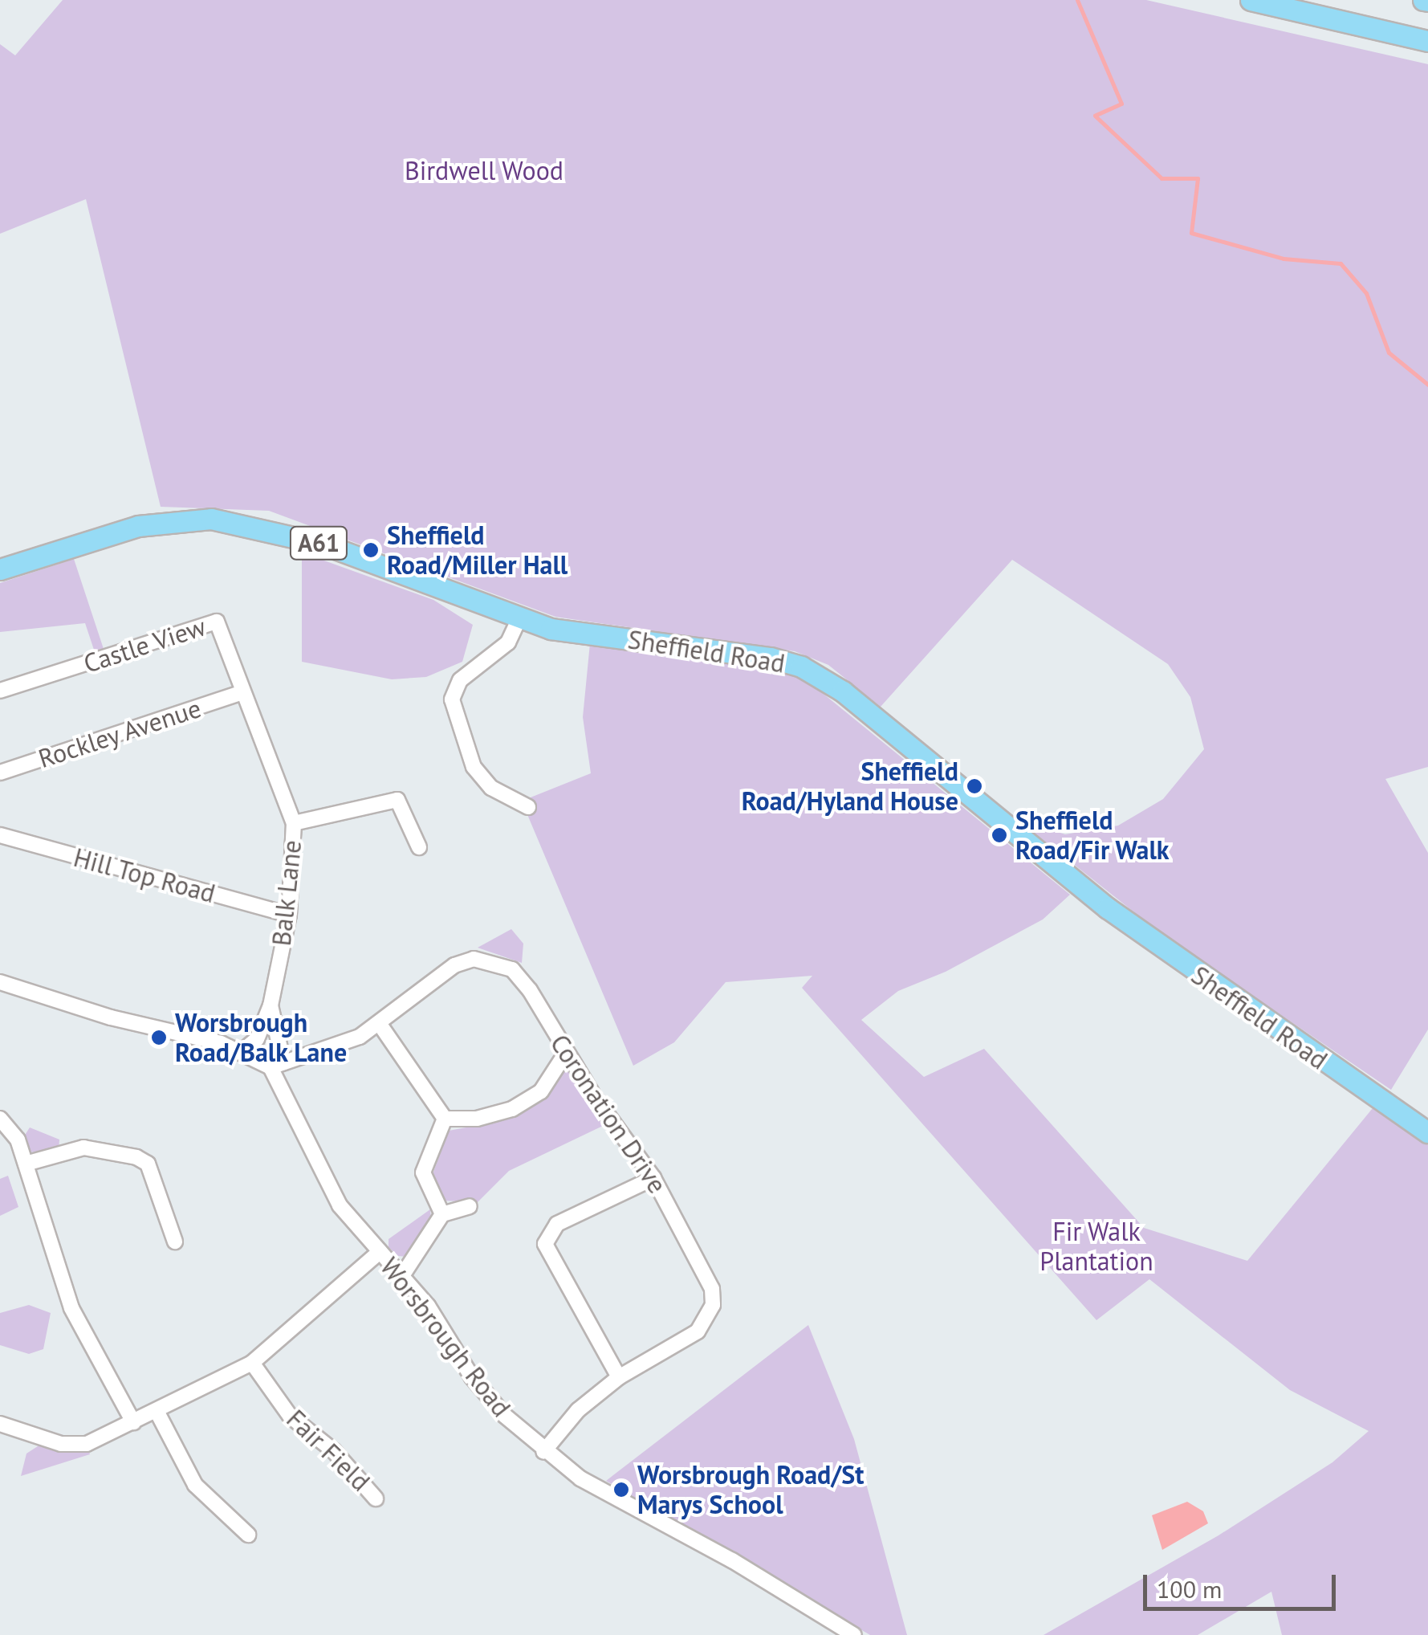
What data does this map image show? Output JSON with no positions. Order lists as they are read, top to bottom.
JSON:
{
  "streets": {
    "highway": ["A61", "Sheffield Road"],
    "street": [
      "Castle View",
      "Rockley Avenue",
      "Hill Top Road",
      "Balk Lane",
      "Coronation Drive",
      "Worsbrough Road",
      "Fair Field"
    ]
  },
  "crossings": [
    ["Castle View", "Rockley Avenue"],
    ["Castle View", "Balk Lane"],
    ["Rockley Avenue", "Balk Lane"],
    ["Hill Top Road", "Balk Lane"],
    ["Balk Lane", "Coronation Drive"],
    ["Balk Lane", "Worsbrough Road"],
    ["Coronation Drive", "Worsbrough Road"]
  ],
  "parks": ["Birdwell Wood", "Fir Walk Plantation"],
  "places": [
    "Sheffield Road/Miller Hall",
    "Sheffield Road/Hyland House",
    "Sheffield Road/Fir Walk",
    "Worsbrough Road/Balk Lane",
    "Worsbrough Road/St Marys School"
  ],
  "scale_bar": "100 m"
}
